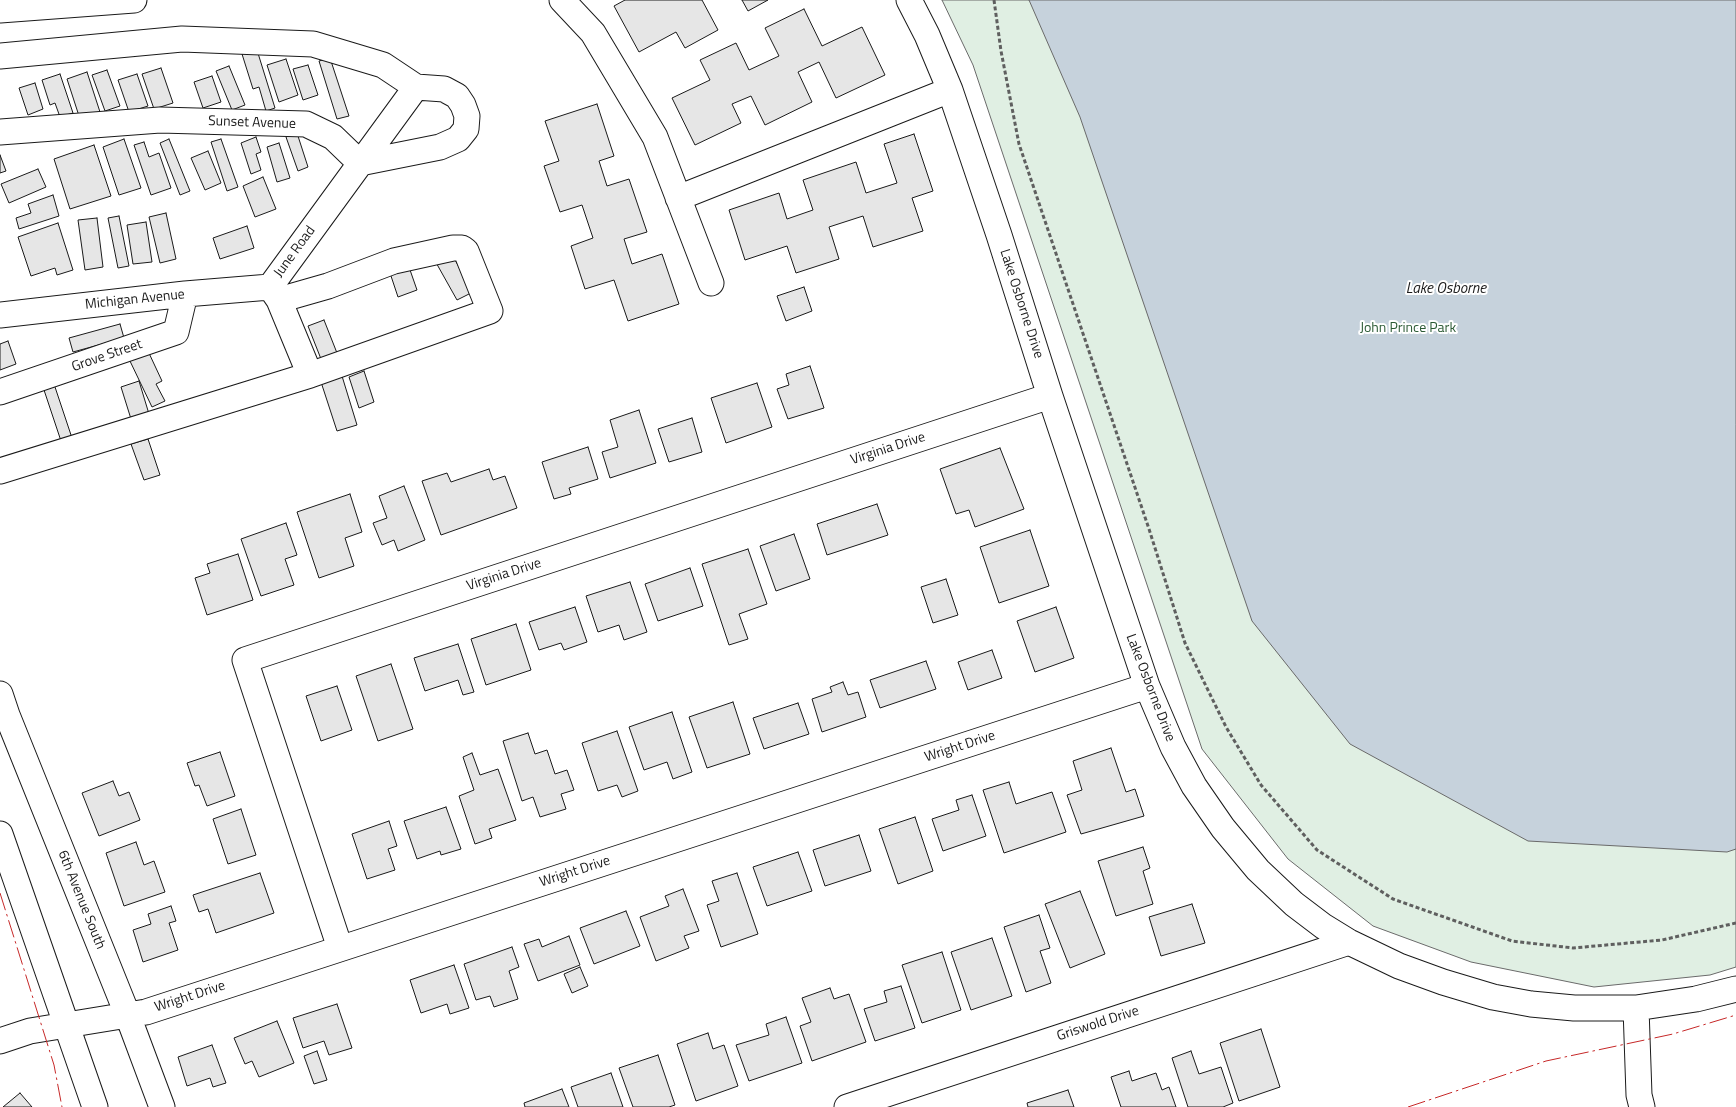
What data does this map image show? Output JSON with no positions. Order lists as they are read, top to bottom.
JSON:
{
  "streets": {
    "street": [
      "Sunset Avenue",
      "June Road",
      "Michigan Avenue",
      "Lake Osborne Drive",
      "Grove Street",
      "Virginia Drive",
      "Wright Drive",
      "6th Avenue South",
      "Griswold Drive"
    ]
  },
  "crossings": [
    ["Sunset Avenue", "June Road"],
    ["June Road", "Michigan Avenue"],
    ["Michigan Avenue", "Grove Street"],
    ["Lake Osborne Drive", "Virginia Drive"],
    ["Lake Osborne Drive", "Wright Drive"],
    ["Lake Osborne Drive", "Griswold Drive"],
    ["Virginia Drive", "Wright Drive"],
    ["Wright Drive", "6th Avenue South"]
  ],
  "water": ["Lake Osborne"],
  "parks": ["John Prince Park"]
}
